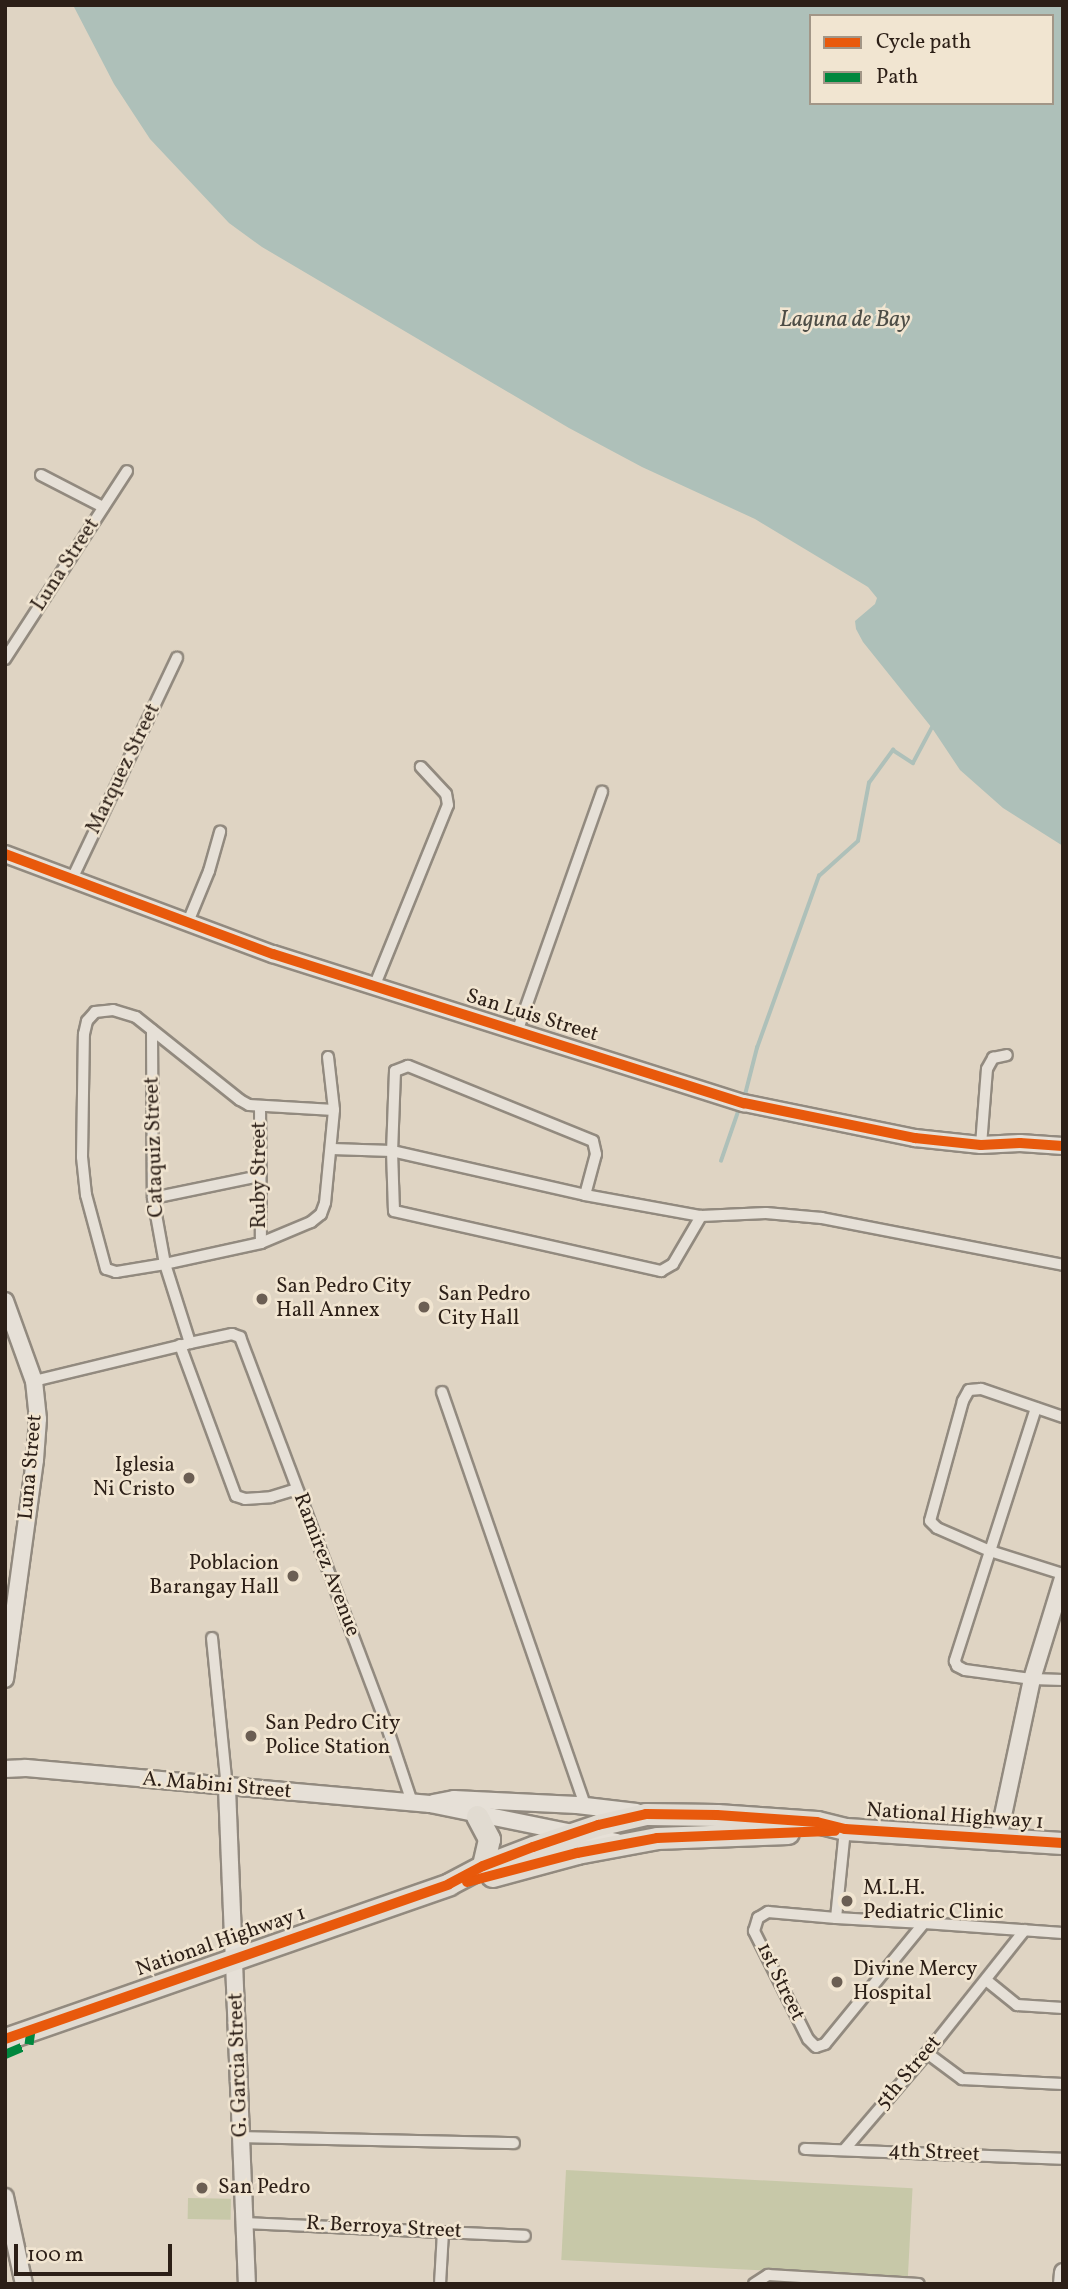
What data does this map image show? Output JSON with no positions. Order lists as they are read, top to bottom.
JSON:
{
  "streets": {
    "highway": ["National Highway 1"],
    "street": [
      "Luna Street",
      "Marquez Street",
      "San Luis Street",
      "Cataquiz Street",
      "Ruby Street",
      "Ramirez Avenue",
      "A. Mabini Street",
      "1st Street",
      "G. Garcia Street",
      "5th Street",
      "4th Street",
      "R. Berroya Street"
    ]
  },
  "crossings": [
    ["Marquez Street", "San Luis Street"],
    ["Cataquiz Street", "Ramirez Avenue"],
    ["Ramirez Avenue", "A. Mabini Street"],
    ["A. Mabini Street", "National Highway 1"],
    ["A. Mabini Street", "G. Garcia Street"],
    ["National Highway 1", "G. Garcia Street"],
    ["1st Street", "5th Street"],
    ["G. Garcia Street", "R. Berroya Street"],
    ["5th Street", "4th Street"]
  ],
  "water": ["Laguna de Bay"],
  "places": [
    "San Pedro City Hall Annex",
    "San Pedro City Hall",
    "Iglesia Ni Cristo",
    "Poblacion Barangay Hall",
    "San Pedro City Police Station",
    "M.L.H. Pediatric Clinic",
    "Divine Mercy Hospital",
    "San Pedro"
  ],
  "legend": ["Cycle path", "Path"],
  "scale_bar": "100 m"
}
